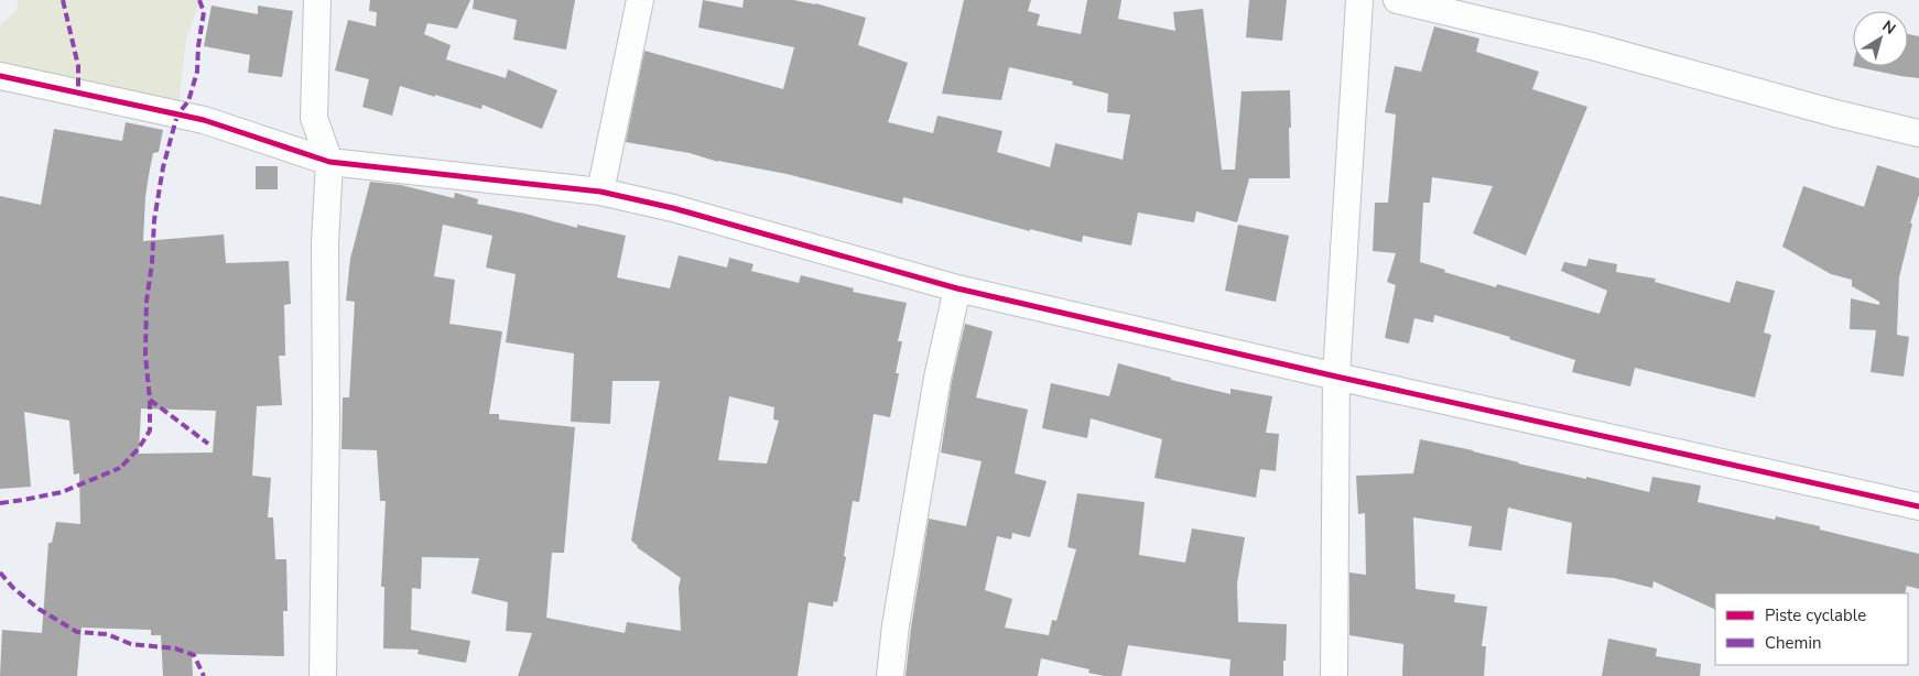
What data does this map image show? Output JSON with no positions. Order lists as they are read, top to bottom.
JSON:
{
  "legend": ["Piste cyclable", "Chemin"],
  "north": "top right"
}
